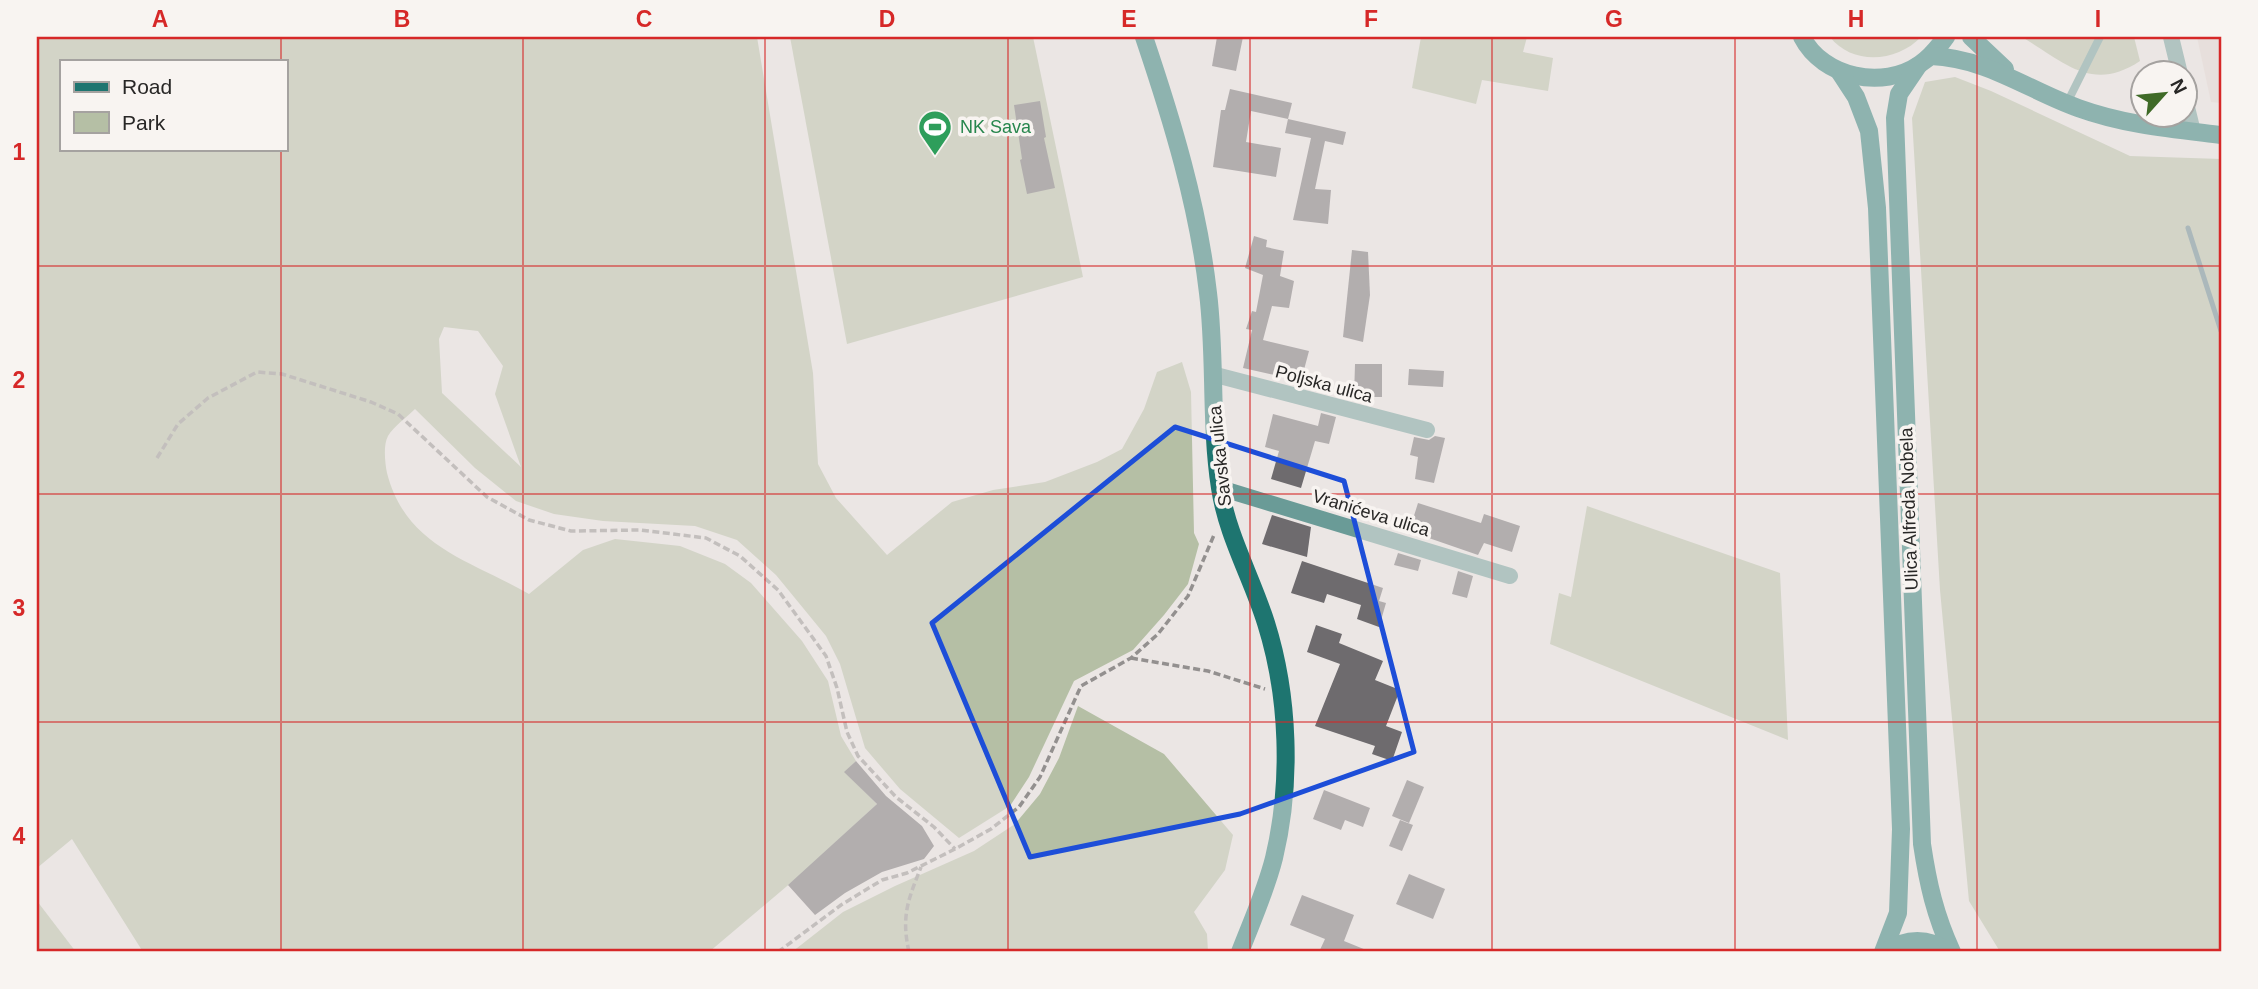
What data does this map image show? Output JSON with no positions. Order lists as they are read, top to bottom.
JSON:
{
  "streets": {
    "street": [
      "Poljska ulica",
      "Savska ulica",
      "Ulica Alfreda Nobela",
      "Vranićeva ulica"
    ]
  },
  "crossings": [
    ["Poljska ulica", "Savska ulica"],
    ["Savska ulica", "Vranićeva ulica"]
  ],
  "places": {
    "sports": ["NK Sava"]
  },
  "legend": ["Road", "Park"],
  "north": "top right",
  "grid": {
    "columns": [
      "A",
      "B",
      "C",
      "D",
      "E",
      "F",
      "G",
      "H",
      "I"
    ],
    "rows": [
      "1",
      "2",
      "3",
      "4"
    ]
  }
}
